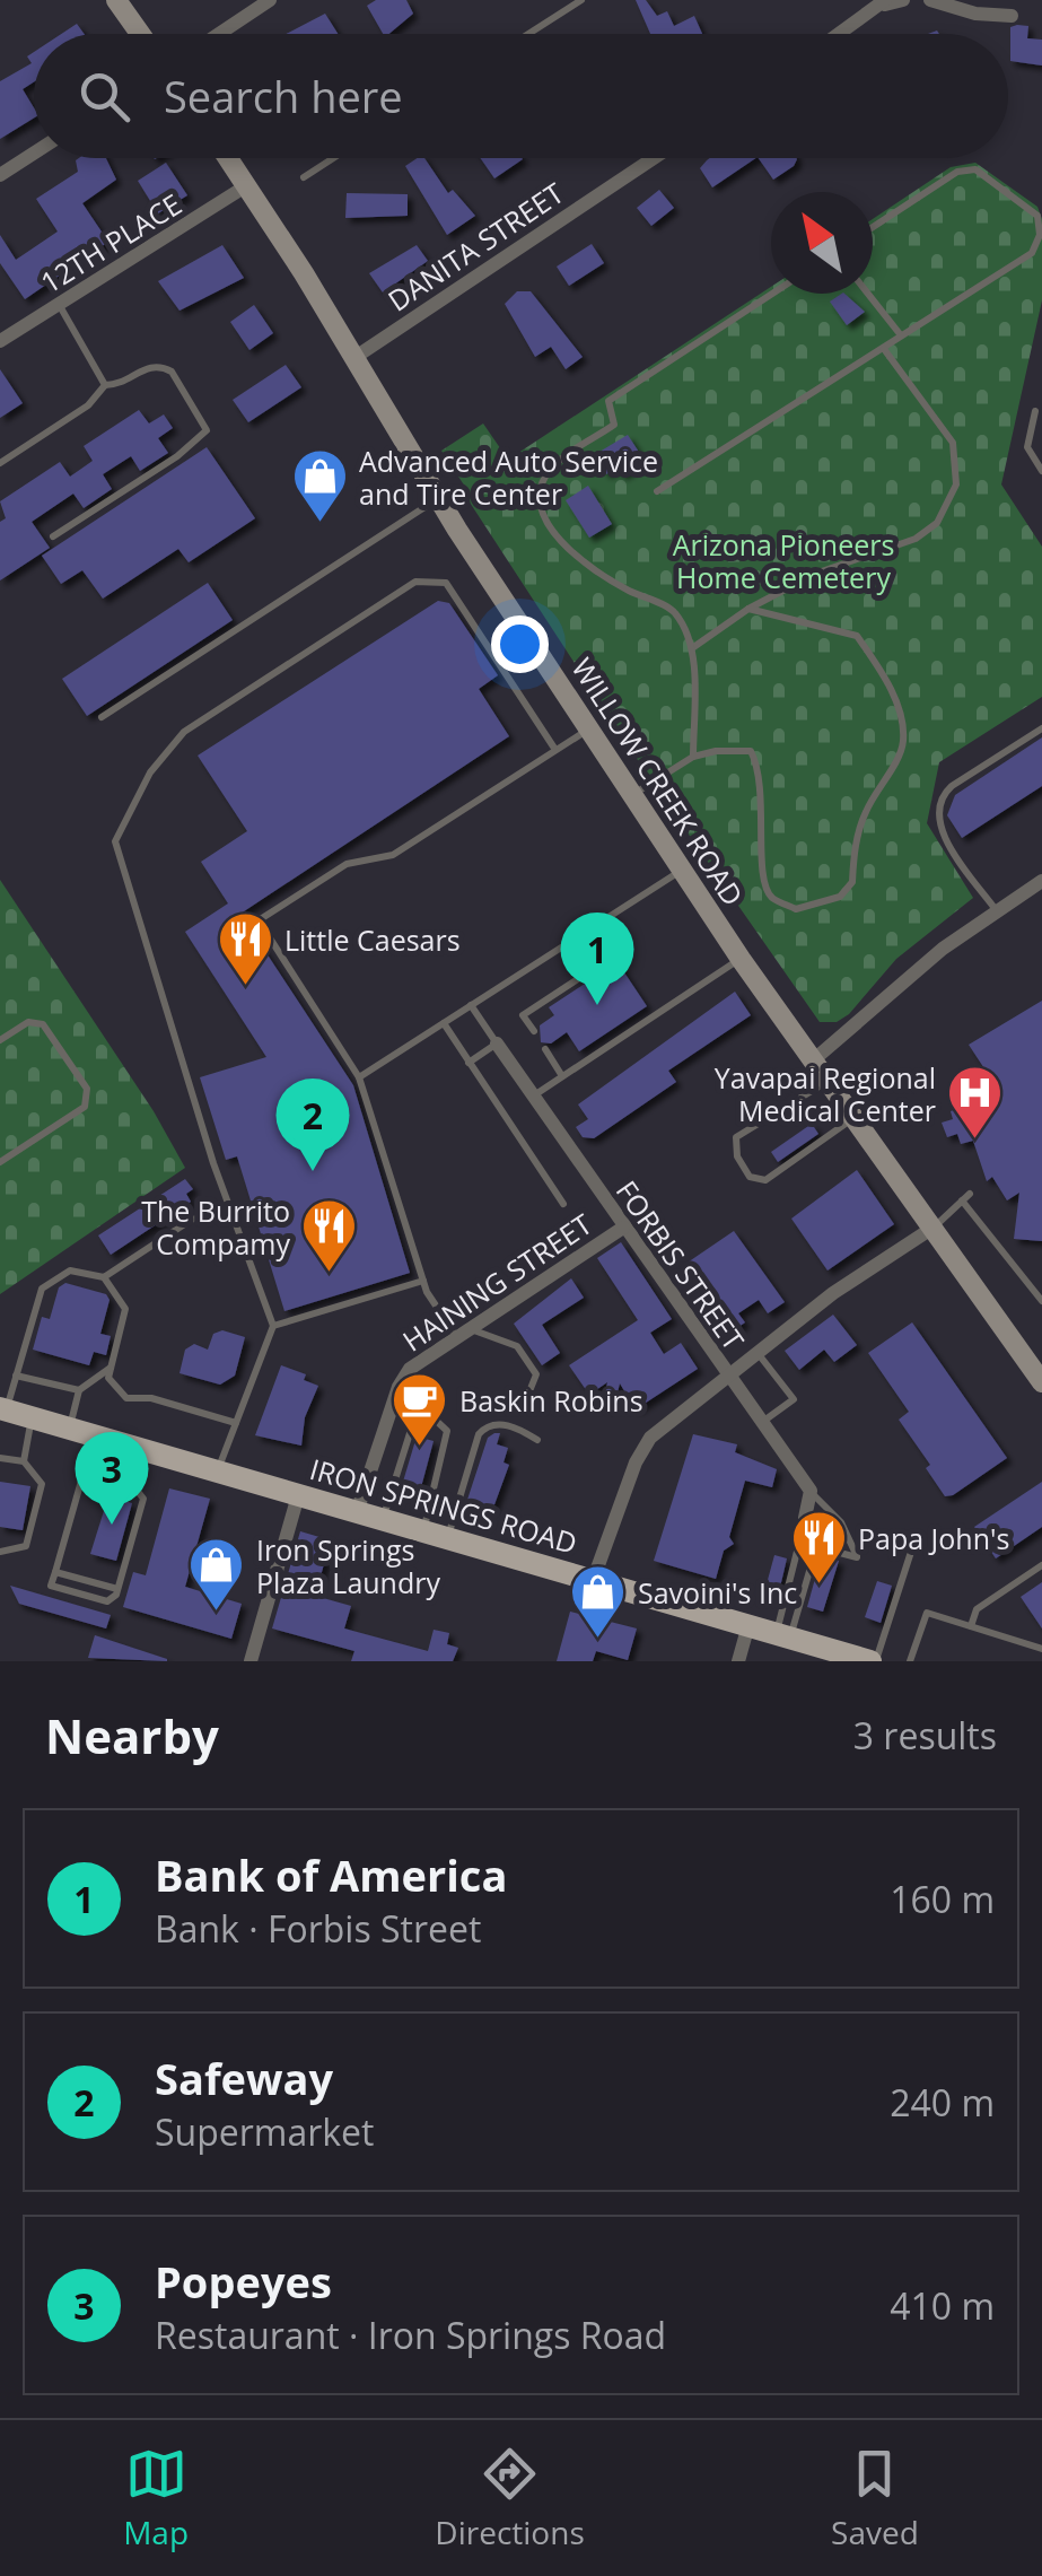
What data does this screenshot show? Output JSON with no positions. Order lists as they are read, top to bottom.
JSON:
{
  "streets": {
    "main road": ["WILLOW CREEK ROAD", "IRON SPRINGS ROAD"],
    "street": [
      "12TH PLACE",
      "DANITA STREET",
      "FORBIS STREET",
      "HAINING STREET"
    ]
  },
  "crossings": [
    ["12TH PLACE", "WILLOW CREEK ROAD"],
    ["DANITA STREET", "WILLOW CREEK ROAD"],
    ["FORBIS STREET", "HAINING STREET"],
    ["HAINING STREET", "IRON SPRINGS ROAD"]
  ],
  "parks": ["Arizona Pioneers Home Cemetery"],
  "places": {
    "shop": ["Advanced Auto Service and Tire Center", "Iron Springs Plaza Laundry", "Savoini's Inc"],
    "restaurant": ["Little Caesars", "The Burrito Compamy", "Papa John's"],
    "hospital": ["Yavapai Regional Medical Center"],
    "cafe": ["Baskin Robins"]
  },
  "north": "top left",
  "page": {
    "search": "Search here",
    "pins": ["1", "2", "3"],
    "heading": ["Nearby", "3 results"],
    "list": [
      {
        "mark": "1",
        "name": "Bank of America",
        "note": "Bank · Forbis Street",
        "value": "160 m"
      },
      {
        "mark": "2",
        "name": "Safeway",
        "note": "Supermarket",
        "value": "240 m"
      },
      {
        "mark": "3",
        "name": "Popeyes",
        "note": "Restaurant · Iron Springs Road",
        "value": "410 m"
      }
    ],
    "nav": ["Map", "Directions", "Saved"]
  }
}
